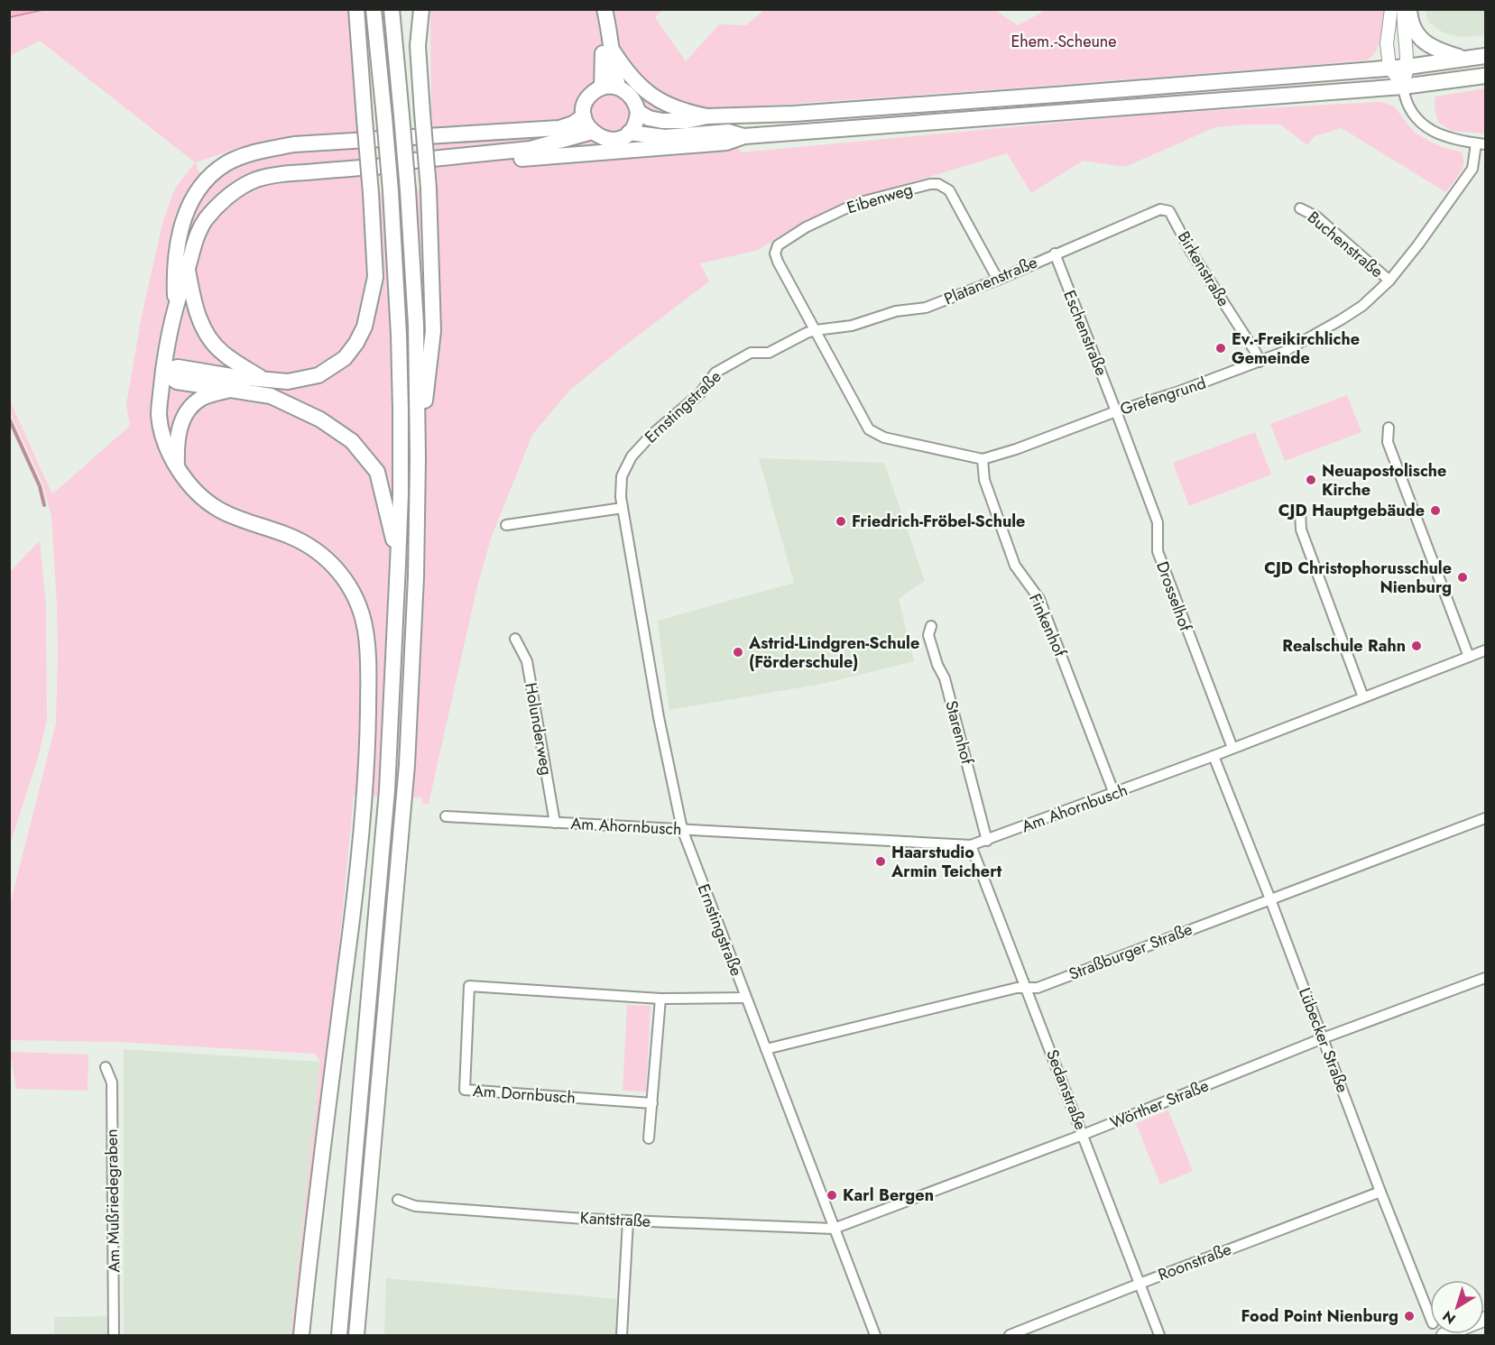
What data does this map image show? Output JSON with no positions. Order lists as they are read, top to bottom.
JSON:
{
  "streets": {
    "street": [
      "Eibenweg",
      "Buchenstraße",
      "Birkenstraße",
      "Platanenstraße",
      "Eschenstraße",
      "Grefengrund",
      "Ernstingstraße",
      "Drosselhof",
      "Finkenhof",
      "Holunderweg",
      "Starenhof",
      "Am Ahornbusch",
      "Straßburger Straße",
      "Lübecker Straße",
      "Sedanstraße",
      "Am Dornbusch",
      "Wörther Straße",
      "Am Mußriedegraben",
      "Kantstraße",
      "Roonstraße"
    ]
  },
  "crossings": [
    ["Eibenweg", "Platanenstraße"],
    ["Eibenweg", "Grefengrund"],
    ["Eibenweg", "Ernstingstraße"],
    ["Buchenstraße", "Grefengrund"],
    ["Birkenstraße", "Platanenstraße"],
    ["Birkenstraße", "Grefengrund"],
    ["Platanenstraße", "Eschenstraße"],
    ["Platanenstraße", "Grefengrund"],
    ["Platanenstraße", "Ernstingstraße"],
    ["Eschenstraße", "Grefengrund"],
    ["Eschenstraße", "Drosselhof"],
    ["Grefengrund", "Ernstingstraße"],
    ["Grefengrund", "Drosselhof"],
    ["Grefengrund", "Finkenhof"],
    ["Ernstingstraße", "Am Ahornbusch"],
    ["Ernstingstraße", "Straßburger Straße"],
    ["Ernstingstraße", "Am Dornbusch"],
    ["Ernstingstraße", "Wörther Straße"],
    ["Ernstingstraße", "Kantstraße"],
    ["Drosselhof", "Am Ahornbusch"],
    ["Finkenhof", "Am Ahornbusch"],
    ["Holunderweg", "Am Ahornbusch"],
    ["Starenhof", "Am Ahornbusch"],
    ["Am Ahornbusch", "Lübecker Straße"],
    ["Am Ahornbusch", "Sedanstraße"],
    ["Straßburger Straße", "Lübecker Straße"],
    ["Straßburger Straße", "Sedanstraße"],
    ["Lübecker Straße", "Wörther Straße"],
    ["Lübecker Straße", "Roonstraße"],
    ["Sedanstraße", "Wörther Straße"],
    ["Sedanstraße", "Roonstraße"],
    ["Wörther Straße", "Kantstraße"]
  ],
  "parks": ["Ehem.-Scheune"],
  "places": [
    "Ev.-Freikirchliche Gemeinde",
    "Neuapostolische Kirche",
    "CJD Hauptgebäude",
    "Friedrich-Fröbel-Schule",
    "CJD Christophorusschule Nienburg",
    "Realschule Rahn",
    "Astrid-Lindgren-Schule (Förderschule)",
    "Haarstudio Armin Teichert",
    "Karl Bergen",
    "Food Point Nienburg"
  ],
  "north": "bottom left"
}
